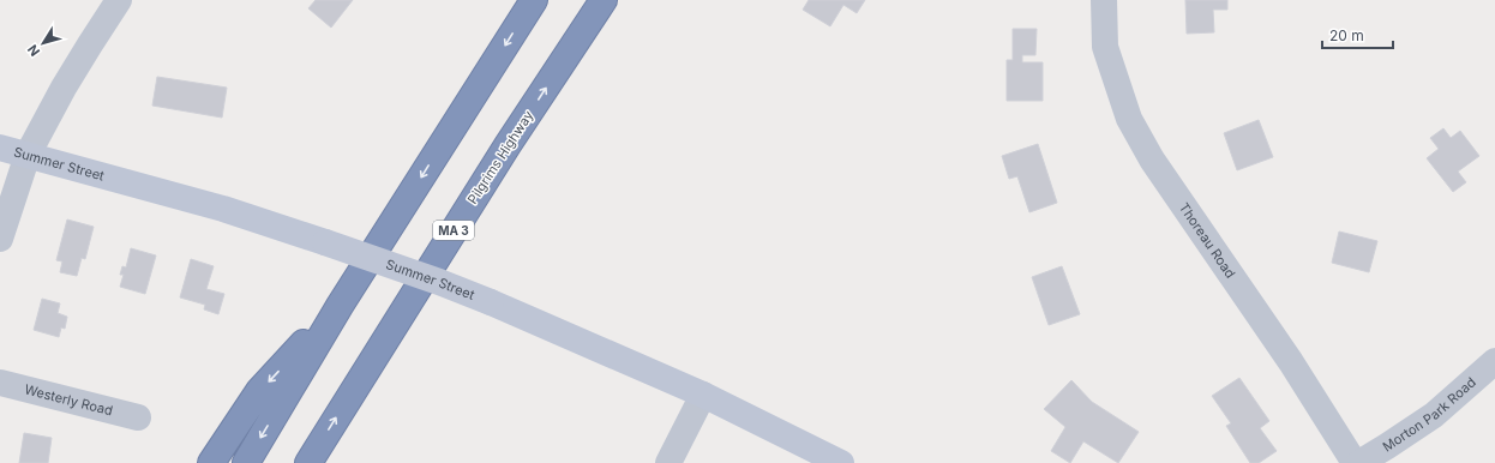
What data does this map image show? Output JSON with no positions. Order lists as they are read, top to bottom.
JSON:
{
  "streets": {
    "highway": ["Pilgrims Highway", "MA 3"],
    "main road": ["Summer Street"],
    "street": ["Thoreau Road", "Westerly Road", "Morton Park Road"]
  },
  "scale_bar": "20 m",
  "north": "bottom left"
}
